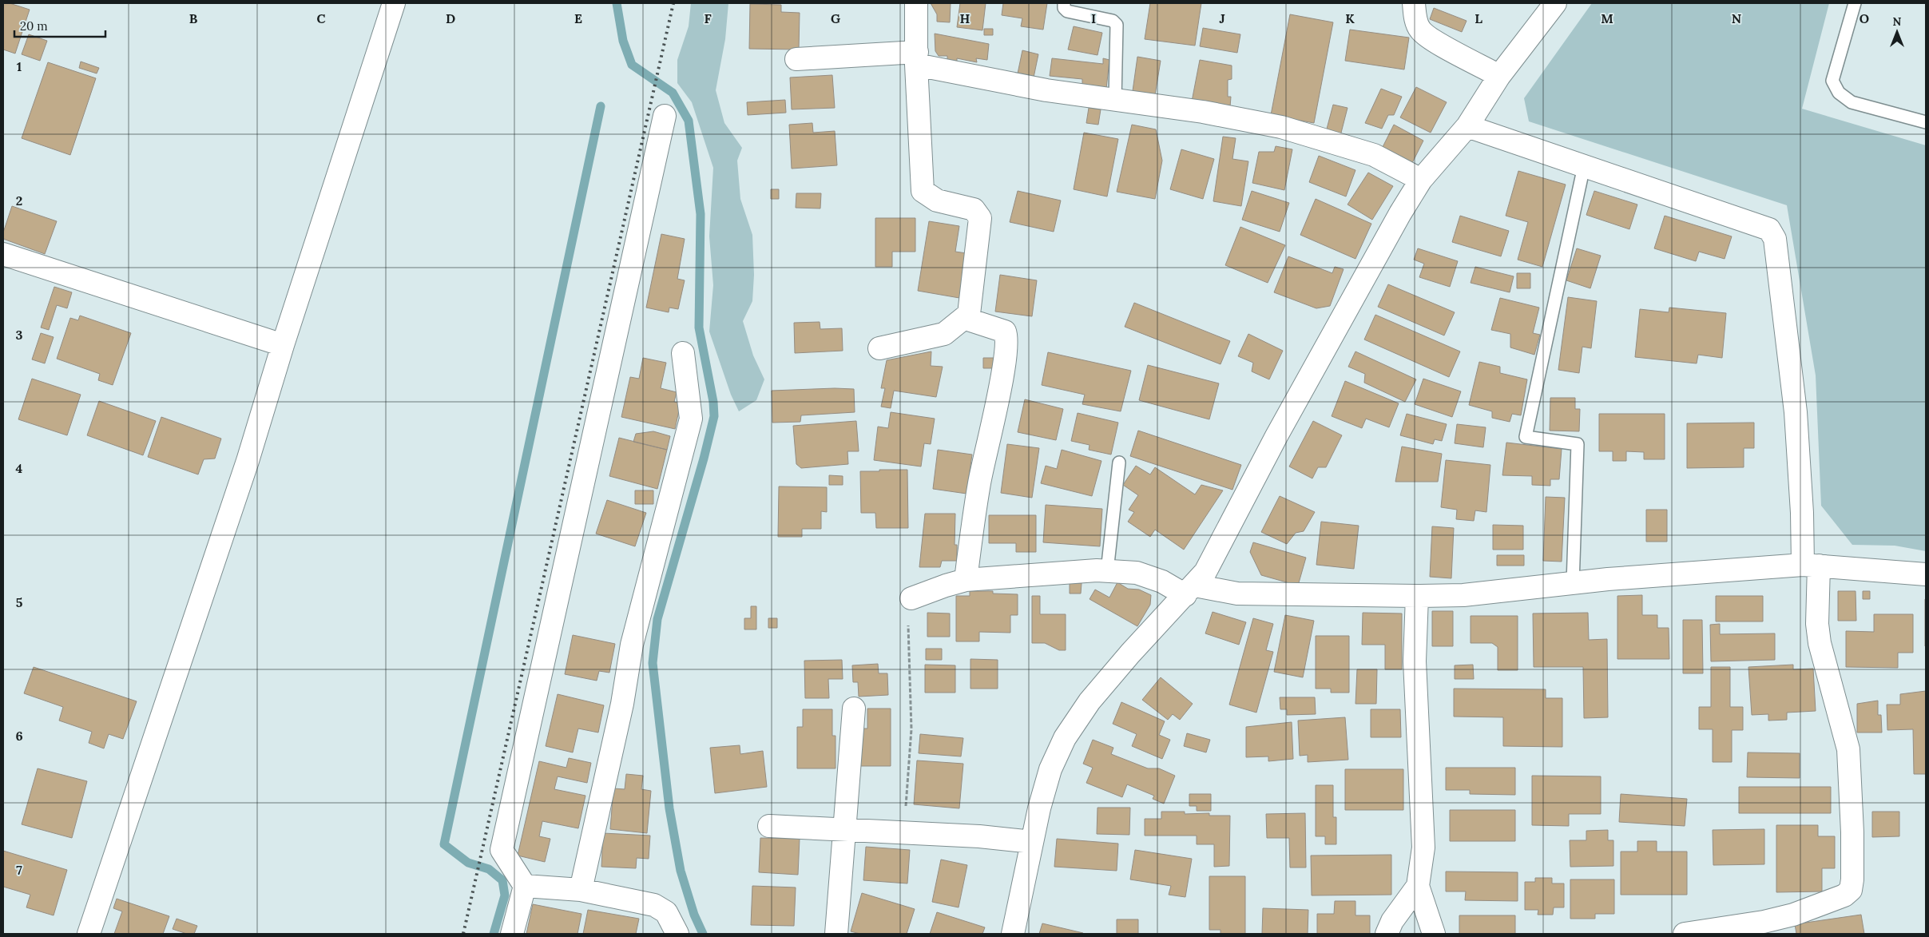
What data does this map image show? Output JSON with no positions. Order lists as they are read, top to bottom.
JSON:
{
  "scale_bar": "20 m",
  "north": "top",
  "grid": {
    "columns": [
      "B",
      "C",
      "D",
      "E",
      "F",
      "G",
      "H",
      "I",
      "J",
      "K",
      "L",
      "M",
      "N",
      "O"
    ],
    "rows": [
      "1",
      "2",
      "3",
      "4",
      "5",
      "6",
      "7"
    ]
  }
}
